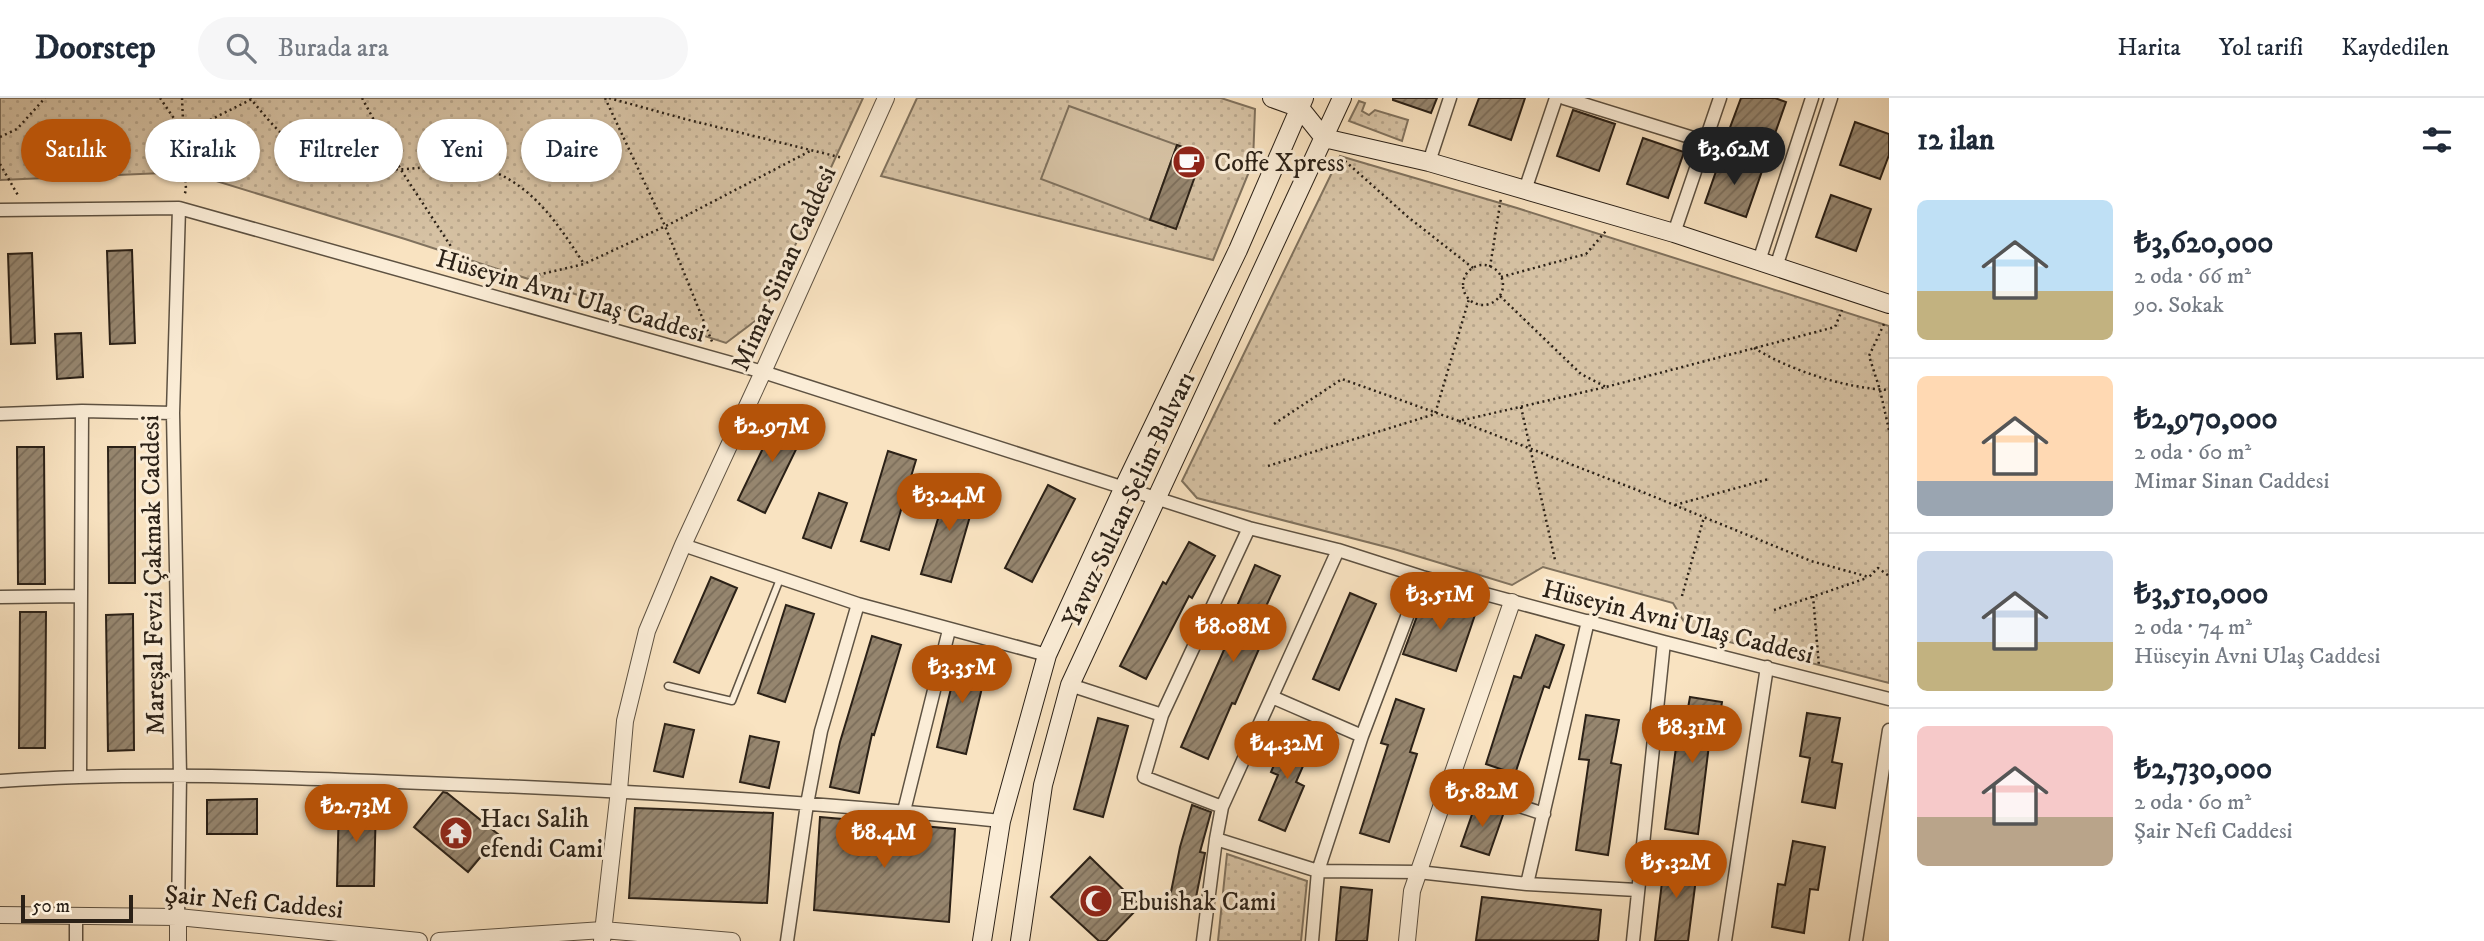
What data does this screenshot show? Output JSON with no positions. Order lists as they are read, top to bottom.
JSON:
{
  "streets": {
    "main road": ["Yavuz Sultan Selim Bulvarı"],
    "street": [
      "Mimar Sinan Caddesi",
      "Hüseyin Avni Ulaş Caddesi",
      "Mareşal Fevzi Çakmak Caddesi",
      "Şair Nefi Caddesi"
    ]
  },
  "crossings": [
    ["Mimar Sinan Caddesi", "Hüseyin Avni Ulaş Caddesi"],
    ["Hüseyin Avni Ulaş Caddesi", "Yavuz Sultan Selim Bulvarı"],
    ["Hüseyin Avni Ulaş Caddesi", "Mareşal Fevzi Çakmak Caddesi"],
    ["Mareşal Fevzi Çakmak Caddesi", "Şair Nefi Caddesi"]
  ],
  "places": {
    "cafe": ["Coffe Xpress"],
    "temple": ["Hacı Salih efendi Cami"],
    "mosque": ["Ebuishak Cami"]
  },
  "scale_bar": "50 m",
  "page": {
    "header": "Doorstep",
    "search": "Burada ara",
    "nav": ["Harita", "Yol tarifi", "Kaydedilen"],
    "heading": "12 ilan",
    "chip": [
      "Satılık",
      "Kiralık",
      "Filtreler",
      "Yeni",
      "Daire"
    ],
    "price": [
      "₺3.62M",
      "₺2.97M",
      "₺3.24M",
      "₺3.51M",
      "₺8.08M",
      "₺3.35M",
      "₺8.31M",
      "₺4.32M",
      "₺5.82M",
      "₺2.73M",
      "₺8.4M",
      "₺5.32M"
    ],
    "list": [
      {
        "name": "₺3,620,000",
        "note": "2 oda · 66 m² · 90. Sokak"
      },
      {
        "name": "₺2,970,000",
        "note": "2 oda · 60 m² · Mimar Sinan Caddesi"
      },
      {
        "name": "₺3,510,000",
        "note": "2 oda · 74 m² · Hüseyin Avni Ulaş Caddesi"
      },
      {
        "name": "₺2,730,000",
        "note": "2 oda · 60 m² · Şair Nefi Caddesi"
      }
    ],
    "scale": "50 m"
  }
}
